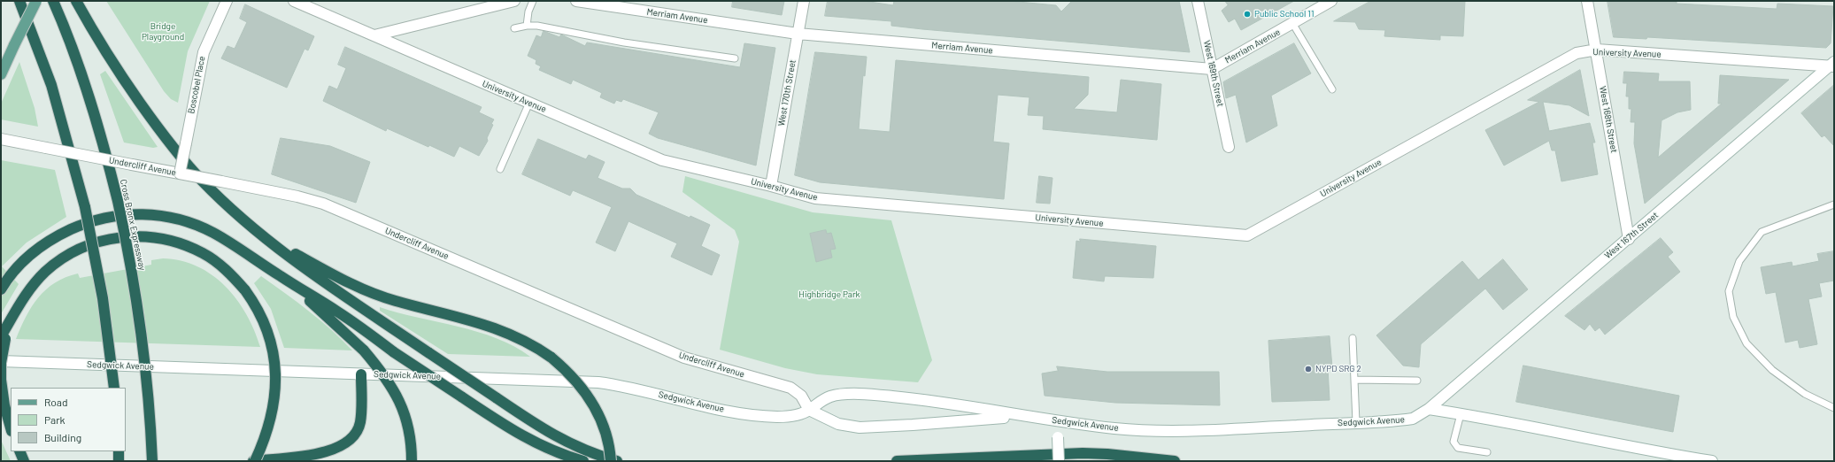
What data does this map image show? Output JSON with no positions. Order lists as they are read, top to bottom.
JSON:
{
  "streets": {
    "highway": ["Cross Bronx Expressway"],
    "street": [
      "Merriam Avenue",
      "University Avenue",
      "West 169th Street",
      "Boscobel Place",
      "West 170th Street",
      "West 168th Street",
      "Undercliff Avenue",
      "West 167th Street",
      "Sedgwick Avenue"
    ]
  },
  "crossings": [
    ["Merriam Avenue", "West 169th Street"],
    ["Merriam Avenue", "West 170th Street"],
    ["University Avenue", "West 170th Street"],
    ["University Avenue", "West 168th Street"],
    ["University Avenue", "West 167th Street"],
    ["Boscobel Place", "Undercliff Avenue"],
    ["West 168th Street", "West 167th Street"],
    ["Undercliff Avenue", "Sedgwick Avenue"],
    ["West 167th Street", "Sedgwick Avenue"]
  ],
  "parks": ["Bridge Playground", "Highbridge Park"],
  "places": ["Public School 11", "NYPD SRG 2"],
  "legend": ["Road", "Park", "Building"]
}
